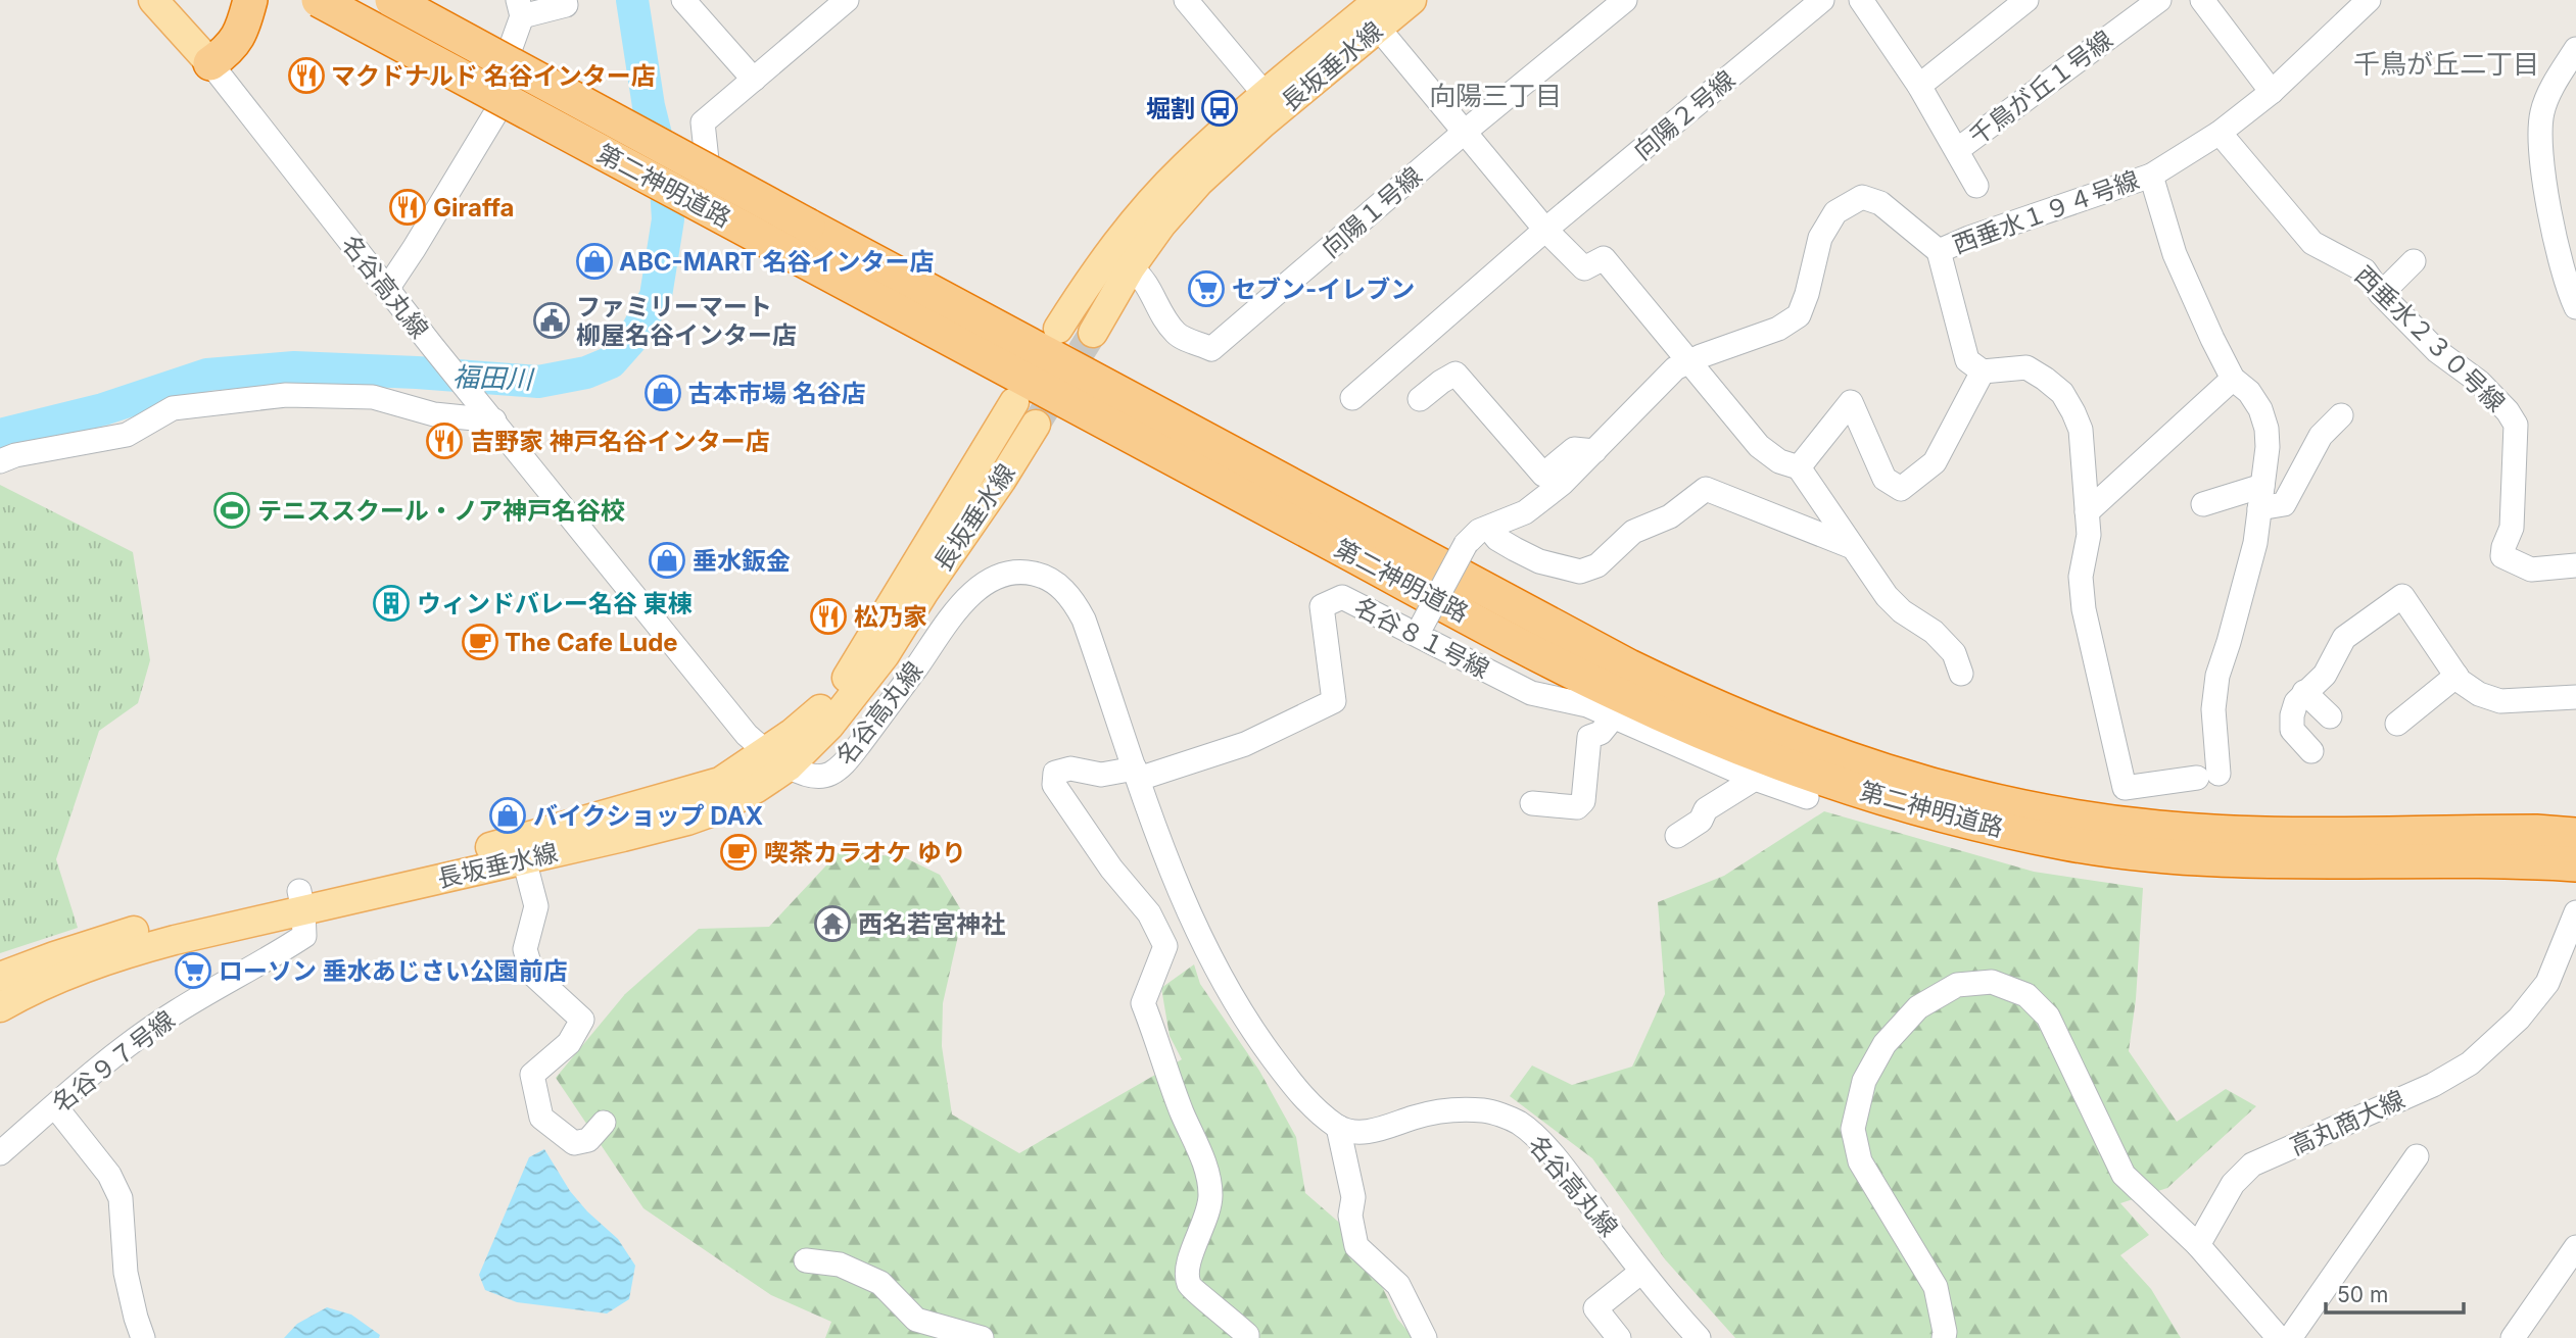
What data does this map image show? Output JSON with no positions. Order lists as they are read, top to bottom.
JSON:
{
  "streets": {
    "highway": ["第二神明道路"],
    "main road": ["長坂垂水線"],
    "street": [
      "千鳥が丘１号線",
      "向陽２号線",
      "向陽１号線",
      "西垂水１９４号線",
      "名谷高丸線",
      "西垂水２３０号線",
      "名谷８１号線",
      "名谷９７号線",
      "高丸商大線"
    ]
  },
  "crossings": [
    ["長坂垂水線", "向陽１号線"],
    ["長坂垂水線", "名谷高丸線"],
    ["長坂垂水線", "名谷９７号線"],
    ["西垂水１９４号線", "西垂水２３０号線"],
    ["西垂水１９４号線", "名谷８１号線"],
    ["名谷高丸線", "名谷８１号線"]
  ],
  "districts": ["千鳥が丘二丁目", "向陽三丁目"],
  "water": ["福田川"],
  "places": {
    "restaurant": [
      "マクドナルド 名谷インター店",
      "Giraffa",
      "吉野家 神戸名谷インター店",
      "松乃家"
    ],
    "bus stop": ["堀割"],
    "shop": [
      "ABC-MART 名谷インター店",
      "古本市場 名谷店",
      "垂水鈑金",
      "バイクショップ DAX"
    ],
    "supermarket": ["セブン-イレブン", "ローソン 垂水あじさい公園前店"],
    "public building": ["ファミリーマート 柳屋名谷インター店"],
    "sports": ["テニススクール・ノア神戸名谷校"],
    "building": ["ウィンドバレー名谷 東棟"],
    "cafe": ["The Cafe Lude", "喫茶カラオケ ゆり"],
    "temple": ["西名若宮神社"]
  },
  "scale_bar": "50 m"
}
